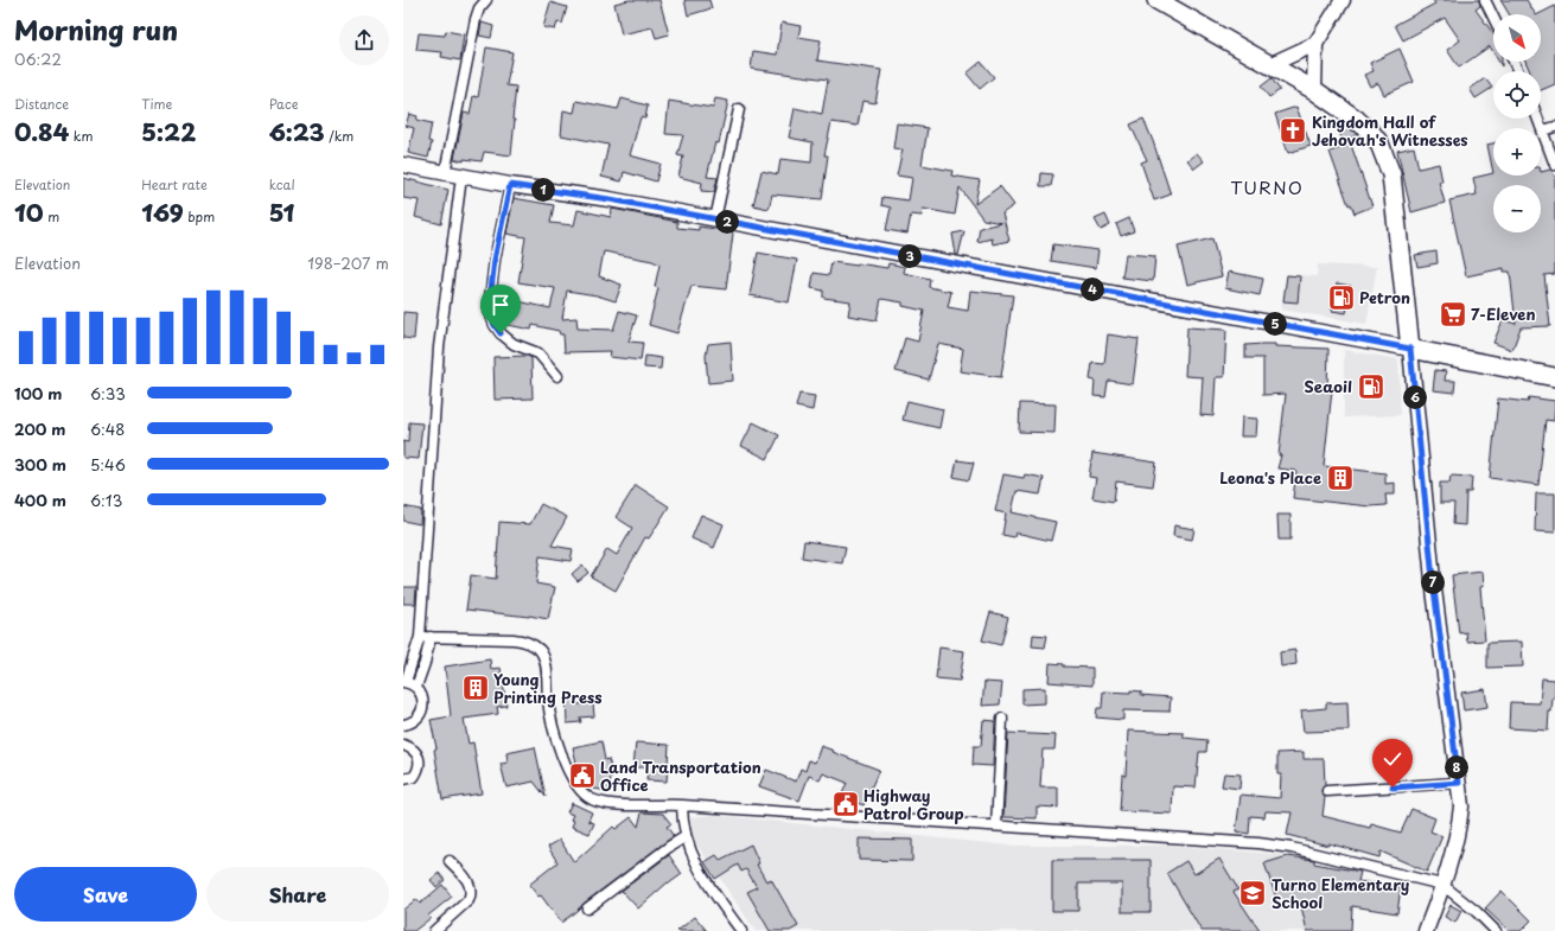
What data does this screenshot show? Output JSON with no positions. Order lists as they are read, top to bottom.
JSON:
{
  "districts": ["TURNO"],
  "places": {
    "church": ["Kingdom Hall of Jehovah's Witnesses"],
    "fuel station": ["Petron", "Seaoil"],
    "supermarket": ["7-Eleven"],
    "building": ["Leona's Place", "Young Printing Press"],
    "public building": ["Land Transportation Office", "Highway Patrol Group"],
    "school or university": ["Turno Elementary School"]
  },
  "north": "bottom right",
  "page": {
    "heading": ["Morning run", "06:22"],
    "map_buttons": ["+", "−"],
    "stats": [
      ["Distance", "0.84 km"],
      ["Time", "5:22"],
      ["Pace", "6:23 /km"],
      ["Elevation", "10 m"],
      ["Heart rate", "169 bpm"],
      ["kcal", "51"]
    ],
    "pins": [
      "1",
      "2",
      "3",
      "4",
      "5",
      "6",
      "7",
      "8"
    ],
    "chart": ["Elevation", "198–207 m"],
    "list": [
      {
        "name": "100 m",
        "note": "6:33"
      },
      {
        "name": "200 m",
        "note": "6:48"
      },
      {
        "name": "300 m",
        "note": "5:46"
      },
      {
        "name": "400 m",
        "note": "6:13"
      }
    ],
    "buttons": ["Save", "Share"]
  }
}
